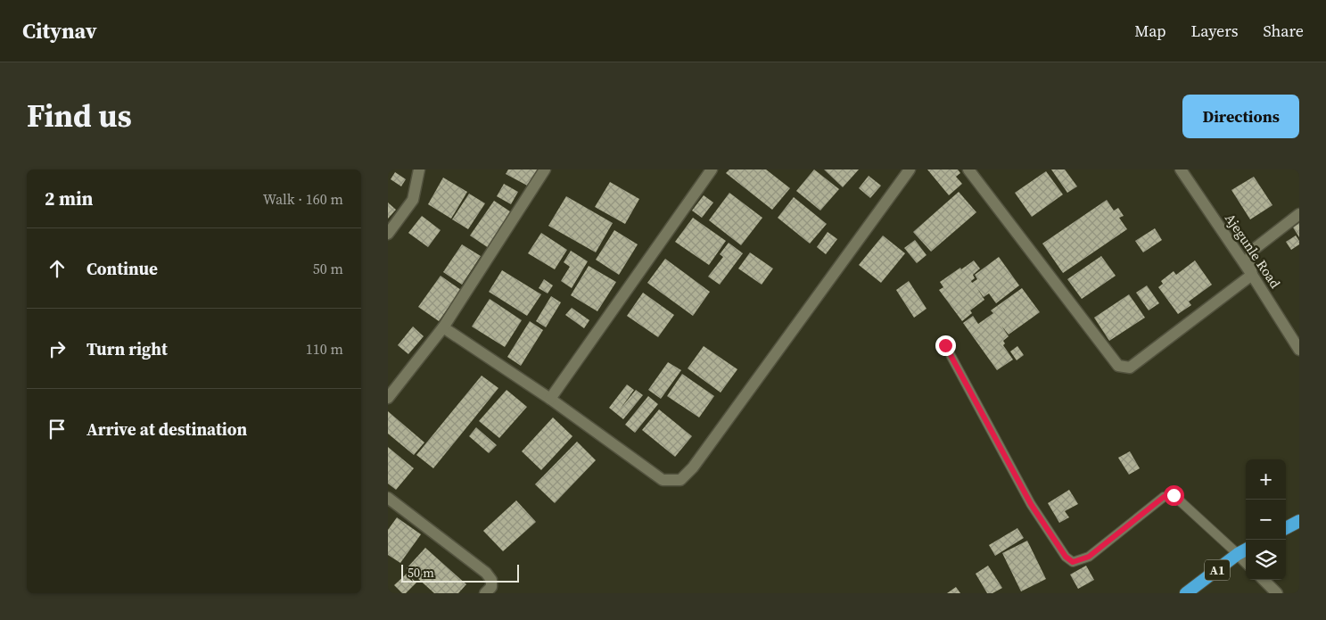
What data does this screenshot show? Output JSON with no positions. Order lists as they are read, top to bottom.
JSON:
{
  "streets": {
    "highway": ["A1"],
    "street": ["Ajegunle Road"]
  },
  "scale_bar": "50 m",
  "page": {
    "header": "Citynav",
    "nav": ["Map", "Layers", "Share"],
    "title": "Find us",
    "buttons": "Directions",
    "heading": ["2 min", "Walk · 160 m"],
    "list": [
      ["Continue", "50 m"],
      ["Turn right", "110 m"],
      "Arrive at destination"
    ],
    "map_buttons": ["+", "−"],
    "scale": "50 m"
  }
}
